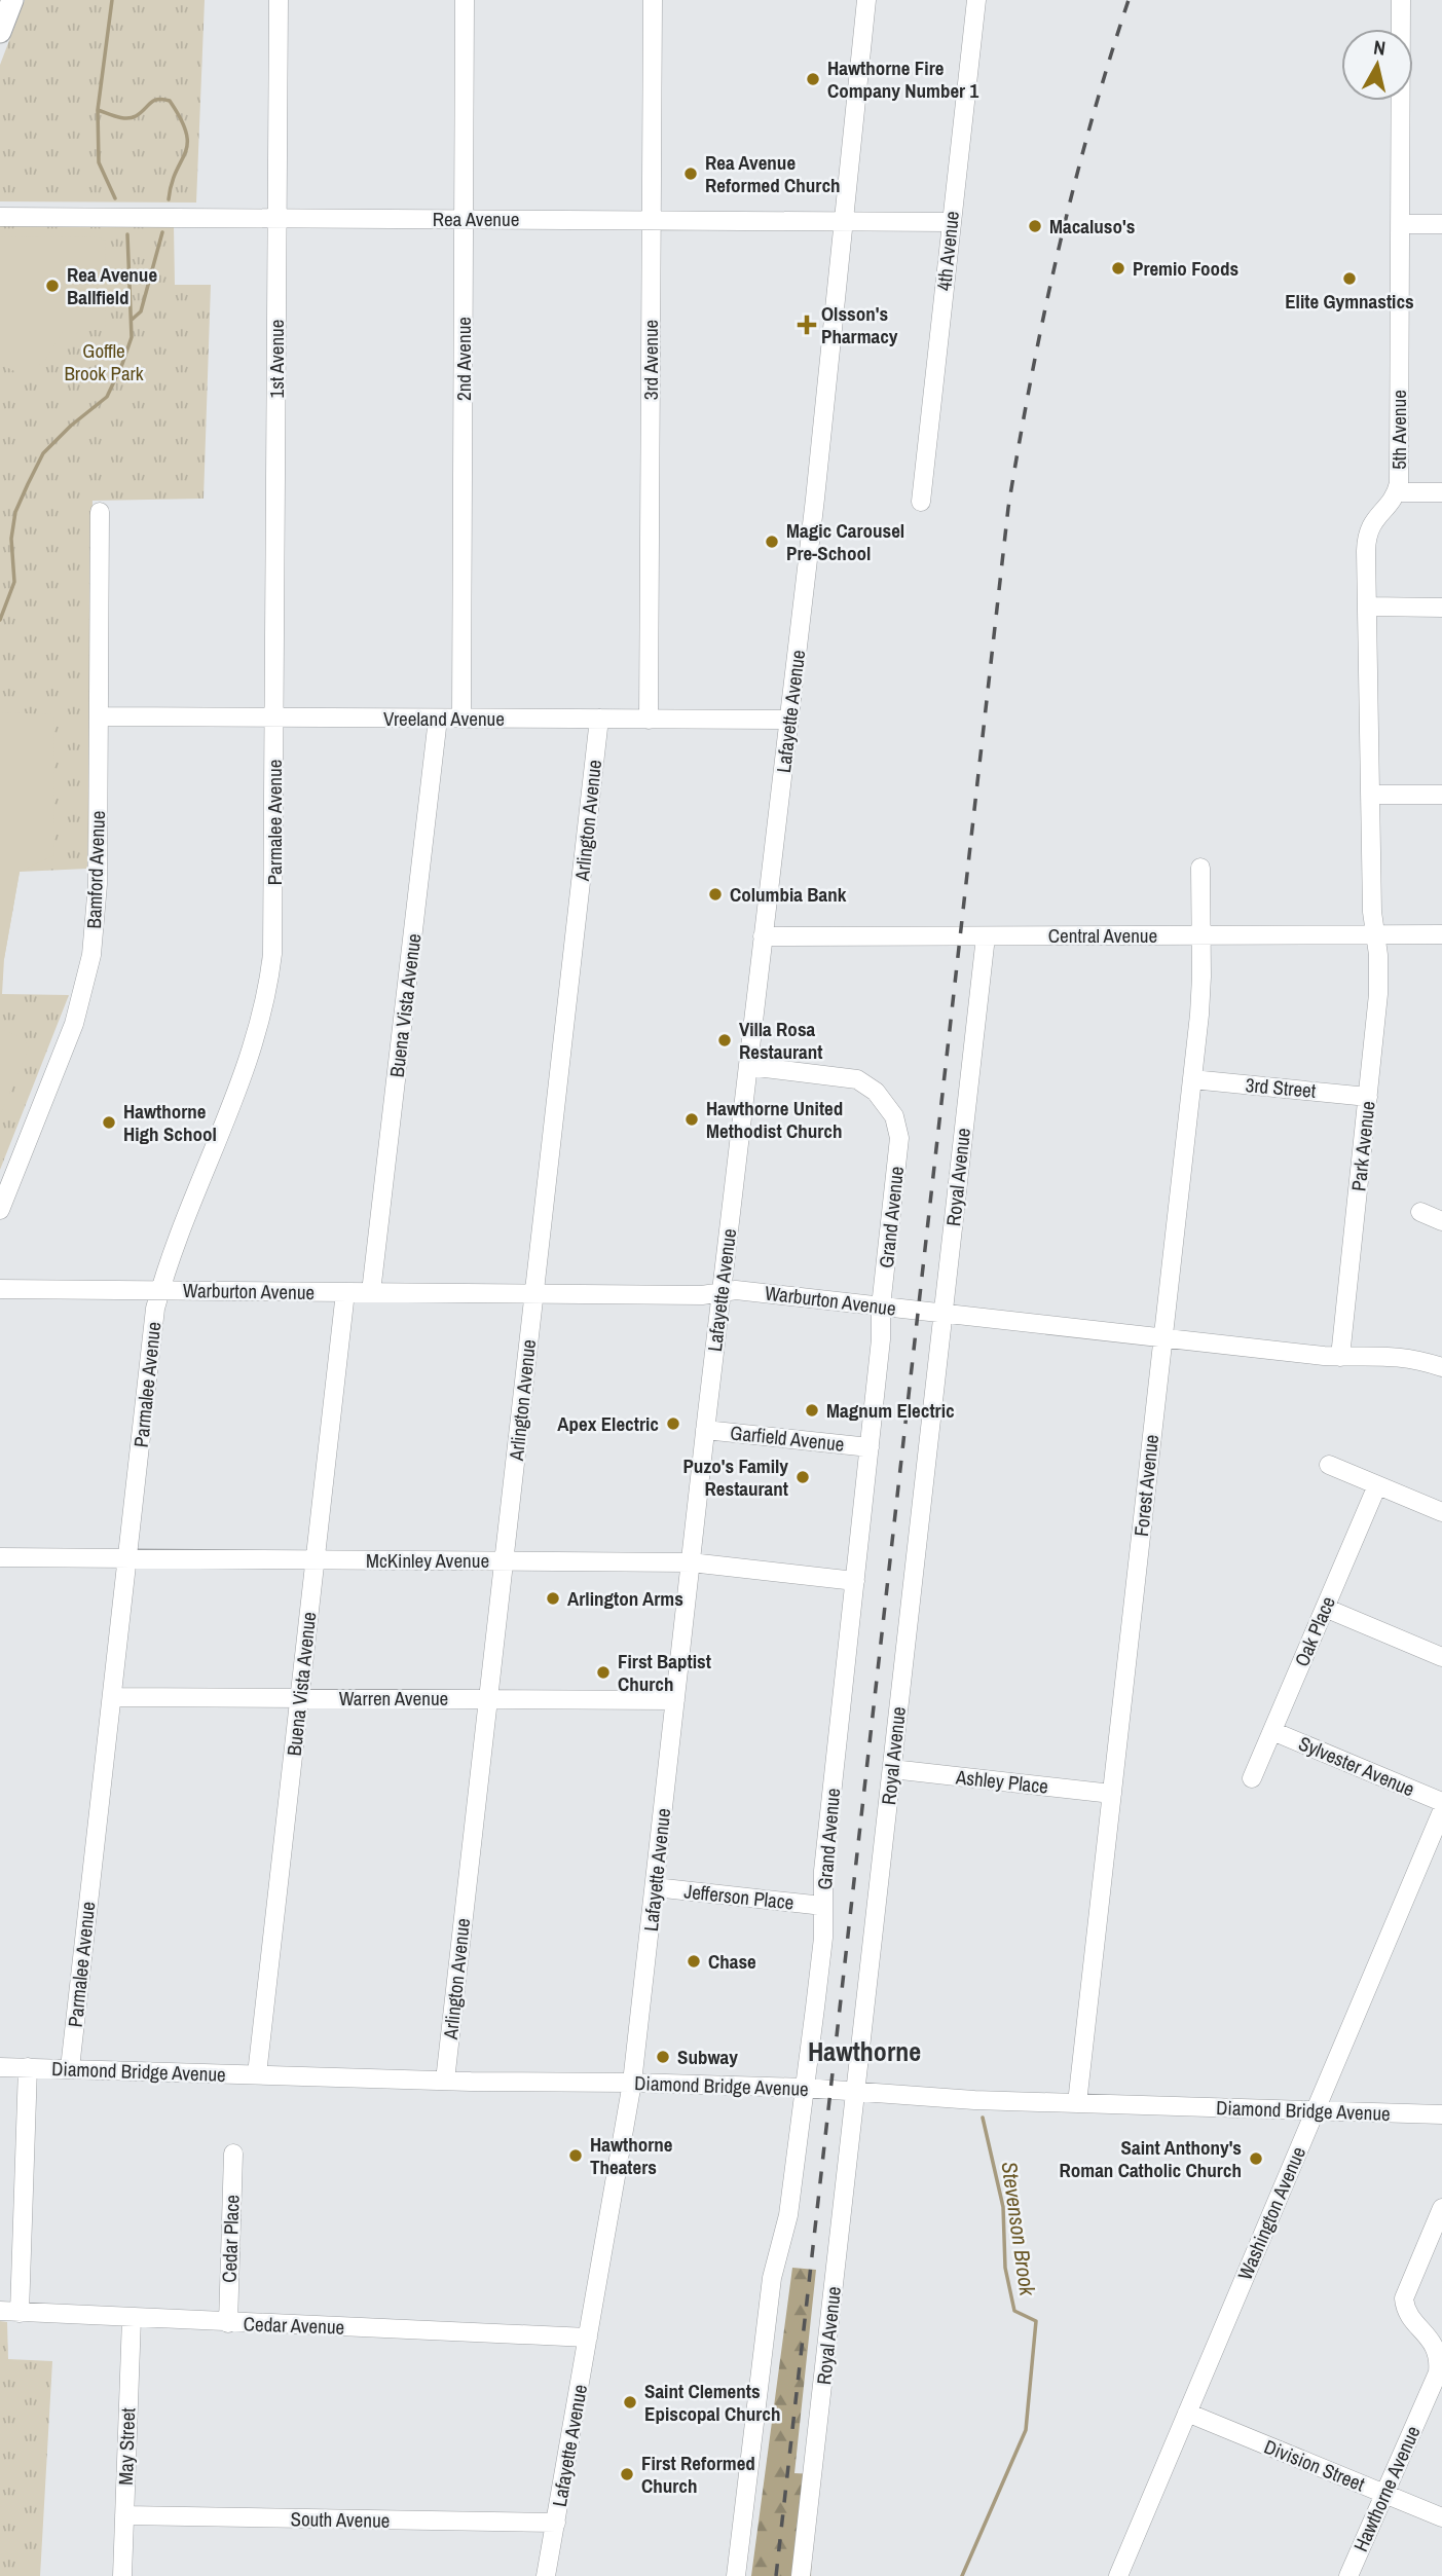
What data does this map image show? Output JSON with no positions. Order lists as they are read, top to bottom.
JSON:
{
  "streets": {
    "street": [
      "Rea Avenue",
      "4th Avenue",
      "1st Avenue",
      "2nd Avenue",
      "3rd Avenue",
      "5th Avenue",
      "Lafayette Avenue",
      "Vreeland Avenue",
      "Arlington Avenue",
      "Parmalee Avenue",
      "Bamford Avenue",
      "Central Avenue",
      "Buena Vista Avenue",
      "3rd Street",
      "Park Avenue",
      "Royal Avenue",
      "Grand Avenue",
      "Warburton Avenue",
      "Garfield Avenue",
      "Forest Avenue",
      "McKinley Avenue",
      "Oak Place",
      "Warren Avenue",
      "Sylvester Avenue",
      "Ashley Place",
      "Jefferson Place",
      "Diamond Bridge Avenue",
      "Washington Avenue",
      "Cedar Place",
      "Cedar Avenue",
      "May Street",
      "Division Street",
      "Hawthorne Avenue",
      "South Avenue"
    ]
  },
  "crossings": [
    ["Rea Avenue", "4th Avenue"],
    ["Rea Avenue", "1st Avenue"],
    ["Rea Avenue", "2nd Avenue"],
    ["Rea Avenue", "3rd Avenue"],
    ["Rea Avenue", "Lafayette Avenue"],
    ["1st Avenue", "Vreeland Avenue"],
    ["1st Avenue", "Parmalee Avenue"],
    ["2nd Avenue", "Vreeland Avenue"],
    ["3rd Avenue", "Vreeland Avenue"],
    ["5th Avenue", "Central Avenue"],
    ["5th Avenue", "Park Avenue"],
    ["Lafayette Avenue", "Vreeland Avenue"],
    ["Lafayette Avenue", "Central Avenue"],
    ["Lafayette Avenue", "Grand Avenue"],
    ["Lafayette Avenue", "Warburton Avenue"],
    ["Lafayette Avenue", "Garfield Avenue"],
    ["Lafayette Avenue", "McKinley Avenue"],
    ["Lafayette Avenue", "Warren Avenue"],
    ["Lafayette Avenue", "Jefferson Place"],
    ["Lafayette Avenue", "Diamond Bridge Avenue"],
    ["Lafayette Avenue", "Cedar Avenue"],
    ["Lafayette Avenue", "South Avenue"],
    ["Vreeland Avenue", "Arlington Avenue"],
    ["Vreeland Avenue", "Parmalee Avenue"],
    ["Vreeland Avenue", "Bamford Avenue"],
    ["Vreeland Avenue", "Buena Vista Avenue"],
    ["Arlington Avenue", "Warburton Avenue"],
    ["Arlington Avenue", "McKinley Avenue"],
    ["Arlington Avenue", "Warren Avenue"],
    ["Arlington Avenue", "Diamond Bridge Avenue"],
    ["Parmalee Avenue", "Warburton Avenue"],
    ["Parmalee Avenue", "McKinley Avenue"],
    ["Parmalee Avenue", "Warren Avenue"],
    ["Parmalee Avenue", "Diamond Bridge Avenue"],
    ["Central Avenue", "Park Avenue"],
    ["Central Avenue", "Royal Avenue"],
    ["Central Avenue", "Forest Avenue"],
    ["Buena Vista Avenue", "Warburton Avenue"],
    ["Buena Vista Avenue", "McKinley Avenue"],
    ["Buena Vista Avenue", "Warren Avenue"],
    ["Buena Vista Avenue", "Diamond Bridge Avenue"],
    ["3rd Street", "Park Avenue"],
    ["3rd Street", "Forest Avenue"],
    ["Park Avenue", "Warburton Avenue"],
    ["Royal Avenue", "Warburton Avenue"],
    ["Royal Avenue", "Ashley Place"],
    ["Royal Avenue", "Diamond Bridge Avenue"],
    ["Grand Avenue", "Warburton Avenue"],
    ["Grand Avenue", "Garfield Avenue"],
    ["Grand Avenue", "McKinley Avenue"],
    ["Grand Avenue", "Jefferson Place"],
    ["Grand Avenue", "Diamond Bridge Avenue"],
    ["Warburton Avenue", "Forest Avenue"],
    ["Forest Avenue", "Ashley Place"],
    ["Forest Avenue", "Diamond Bridge Avenue"],
    ["Oak Place", "Sylvester Avenue"],
    ["Diamond Bridge Avenue", "Washington Avenue"],
    ["Washington Avenue", "Division Street"],
    ["Cedar Place", "Cedar Avenue"],
    ["Cedar Avenue", "May Street"],
    ["May Street", "South Avenue"],
    ["Division Street", "Hawthorne Avenue"]
  ],
  "districts": ["Hawthorne"],
  "water": ["Stevenson Brook"],
  "parks": ["Goffle Brook Park"],
  "places": {
    "other": [
      "Hawthorne Fire Company Number 1",
      "Rea Avenue Reformed Church",
      "Macaluso's",
      "Premio Foods",
      "Elite Gymnastics",
      "Rea Avenue Ballfield",
      "Magic Carousel Pre-School",
      "Columbia Bank",
      "Villa Rosa Restaurant",
      "Hawthorne United Methodist Church",
      "Hawthorne High School",
      "Magnum Electric",
      "Apex Electric",
      "Puzo's Family Restaurant",
      "Arlington Arms",
      "First Baptist Church",
      "Chase",
      "Subway",
      "Hawthorne Theaters",
      "Saint Anthony's Roman Catholic Church",
      "Saint Clements Episcopal Church",
      "First Reformed Church"
    ],
    "health": ["Olsson's Pharmacy"]
  },
  "north": "top"
}
